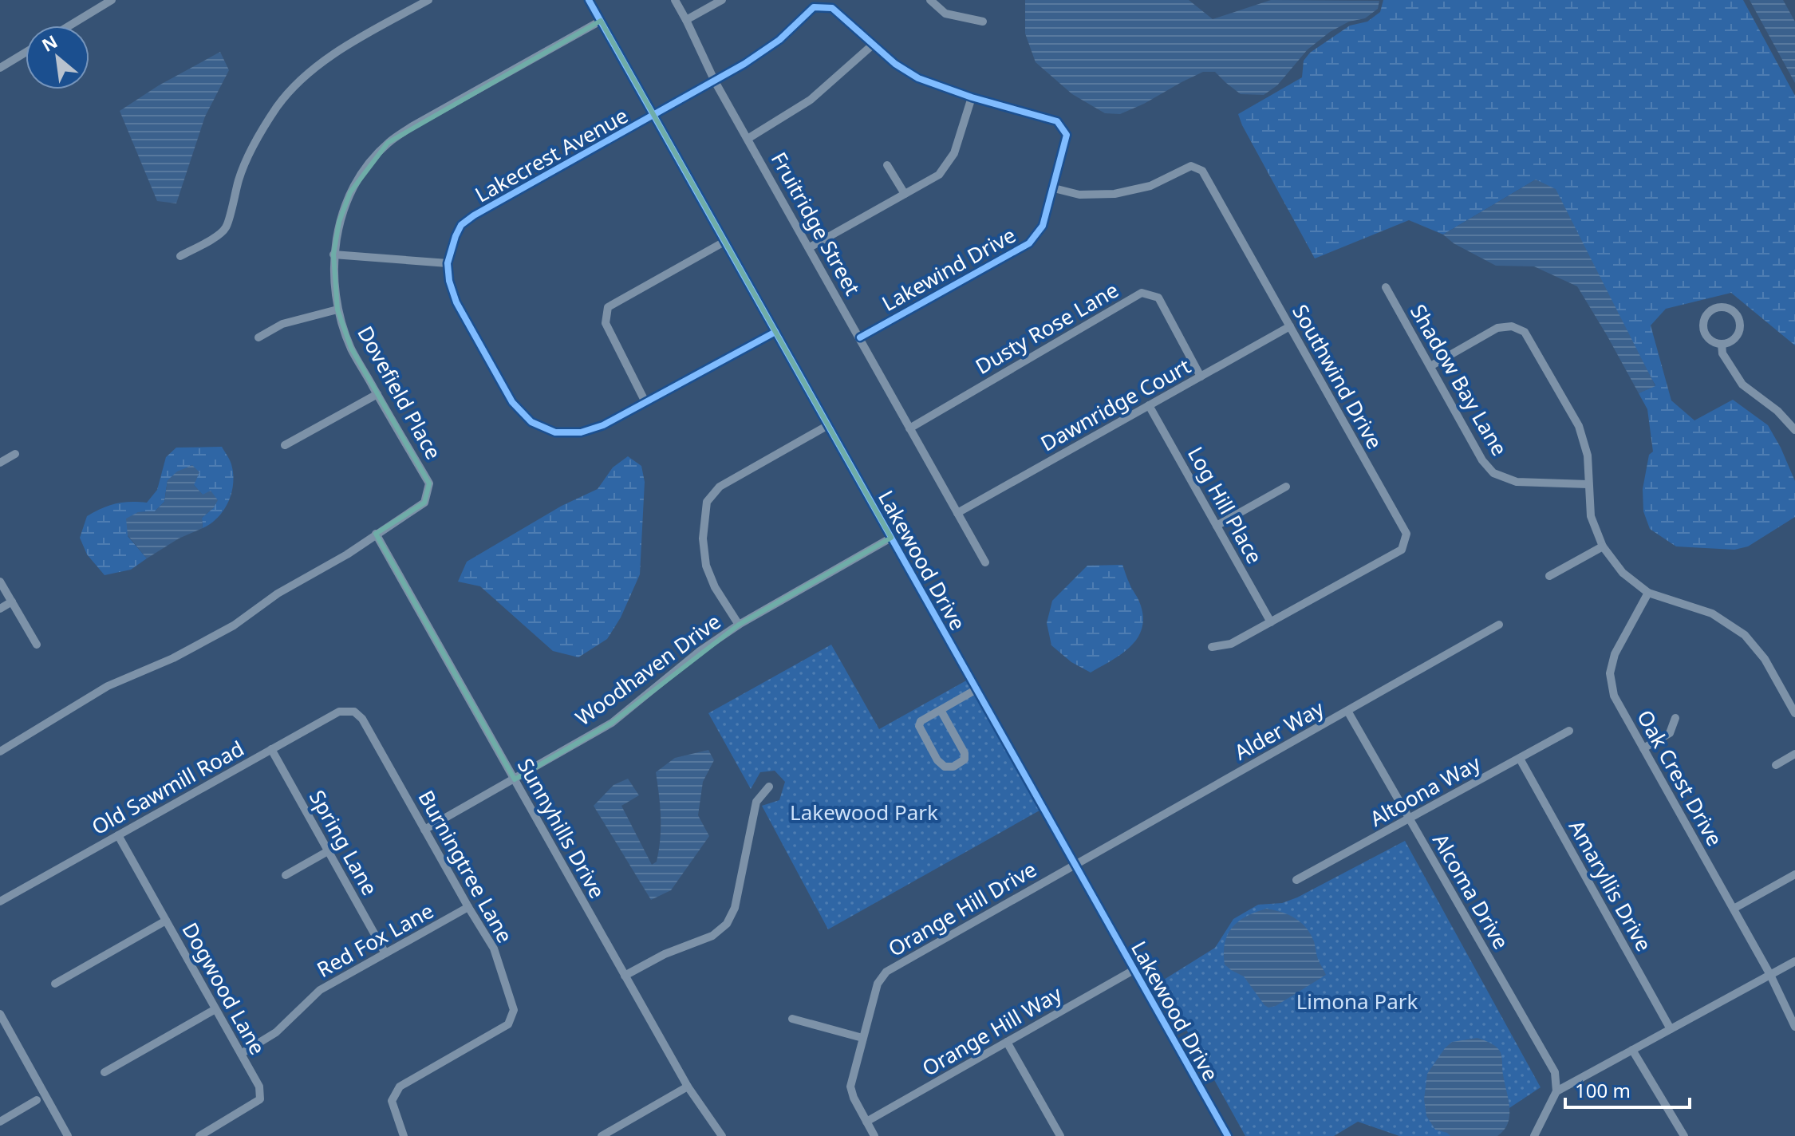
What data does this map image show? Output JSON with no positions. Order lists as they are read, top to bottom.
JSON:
{
  "streets": {
    "street": [
      "Lakecrest Avenue",
      "Fruitridge Street",
      "Lakewind Drive",
      "Dusty Rose Lane",
      "Southwind Drive",
      "Shadow Bay Lane",
      "Dovefield Place",
      "Dawnridge Court",
      "Log Hill Place",
      "Lakewood Drive",
      "Woodhaven Drive",
      "Alder Way",
      "Oak Crest Drive",
      "Old Sawmill Road",
      "Altoona Way",
      "Sunnyhills Drive",
      "Spring Lane",
      "Burningtree Lane",
      "Amaryllis Drive",
      "Alcoma Drive",
      "Orange Hill Drive",
      "Red Fox Lane",
      "Dogwood Lane",
      "Orange Hill Way"
    ]
  },
  "crossings": [
    ["Lakecrest Avenue", "Lakewind Drive"],
    ["Lakecrest Avenue", "Lakewood Drive"],
    ["Fruitridge Street", "Lakewind Drive"],
    ["Fruitridge Street", "Dusty Rose Lane"],
    ["Fruitridge Street", "Dawnridge Court"],
    ["Lakewind Drive", "Southwind Drive"],
    ["Lakewind Drive", "Lakewood Drive"],
    ["Dusty Rose Lane", "Dawnridge Court"],
    ["Southwind Drive", "Dawnridge Court"],
    ["Southwind Drive", "Log Hill Place"],
    ["Dovefield Place", "Lakewood Drive"],
    ["Dovefield Place", "Sunnyhills Drive"],
    ["Dawnridge Court", "Log Hill Place"],
    ["Lakewood Drive", "Woodhaven Drive"],
    ["Lakewood Drive", "Alder Way"],
    ["Lakewood Drive", "Orange Hill Drive"],
    ["Lakewood Drive", "Orange Hill Way"],
    ["Woodhaven Drive", "Sunnyhills Drive"],
    ["Woodhaven Drive", "Burningtree Lane"],
    ["Alder Way", "Alcoma Drive"],
    ["Alder Way", "Orange Hill Drive"],
    ["Old Sawmill Road", "Spring Lane"],
    ["Old Sawmill Road", "Burningtree Lane"],
    ["Old Sawmill Road", "Dogwood Lane"],
    ["Altoona Way", "Amaryllis Drive"],
    ["Altoona Way", "Alcoma Drive"],
    ["Spring Lane", "Red Fox Lane"],
    ["Burningtree Lane", "Red Fox Lane"],
    ["Orange Hill Drive", "Orange Hill Way"],
    ["Red Fox Lane", "Dogwood Lane"]
  ],
  "parks": ["Lakewood Park", "Limona Park"],
  "scale_bar": "100 m",
  "north": "top left"
}
